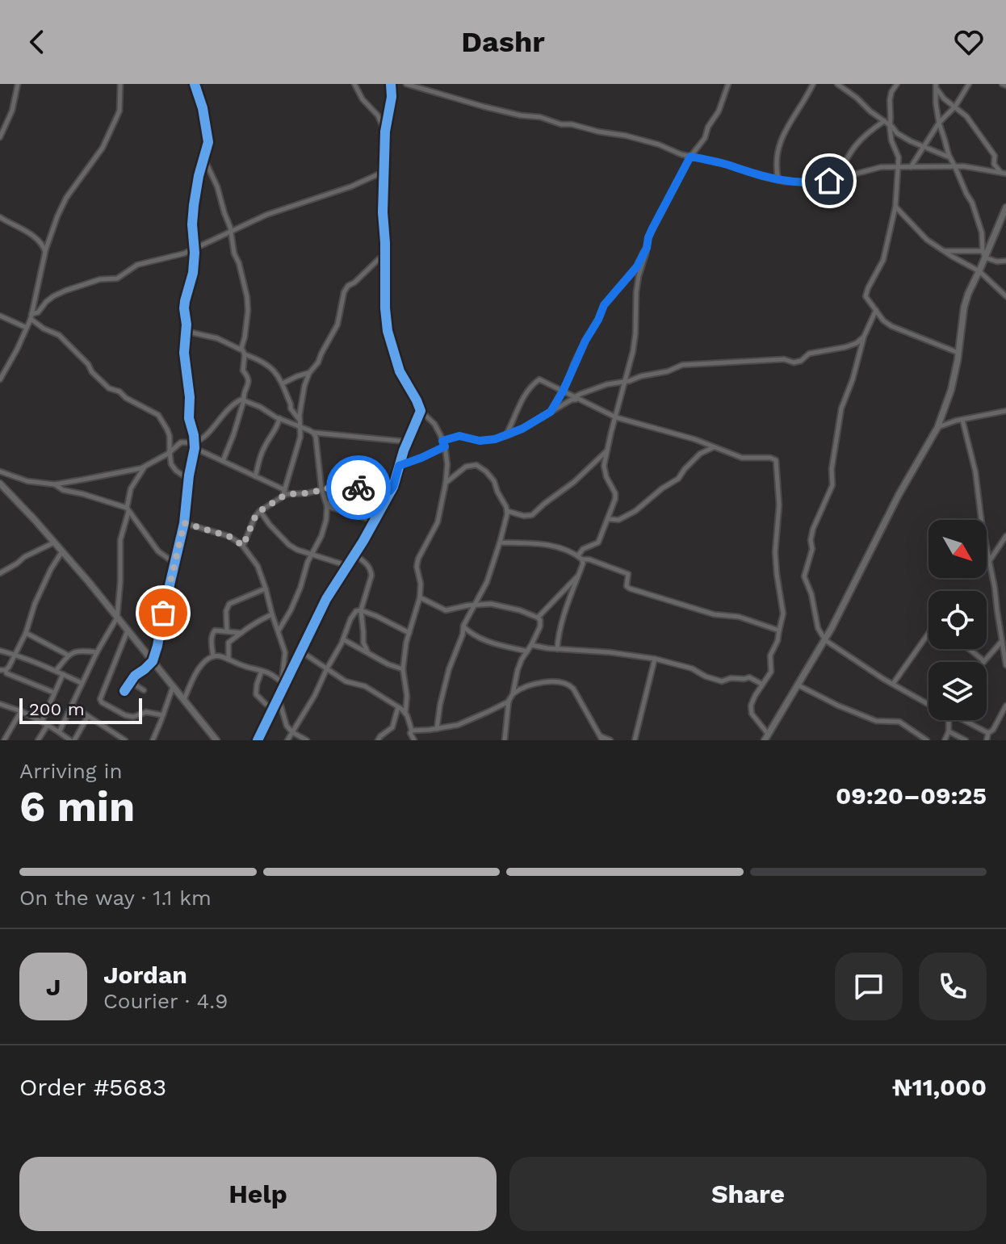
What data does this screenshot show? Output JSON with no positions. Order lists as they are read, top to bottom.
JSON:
{
  "scale_bar": "200 m",
  "north": "bottom right",
  "page": {
    "header": "Dashr",
    "scale": "200 m",
    "heading": ["6 min", "Arriving in", "09:20–09:25"],
    "panel": [
      "Jordan",
      "Courier · 4.9",
      "Order #5683",
      "₦11,000"
    ],
    "bar": "On the way · 1.1 km",
    "round": "J",
    "buttons": ["Help", "Share"]
  }
}
